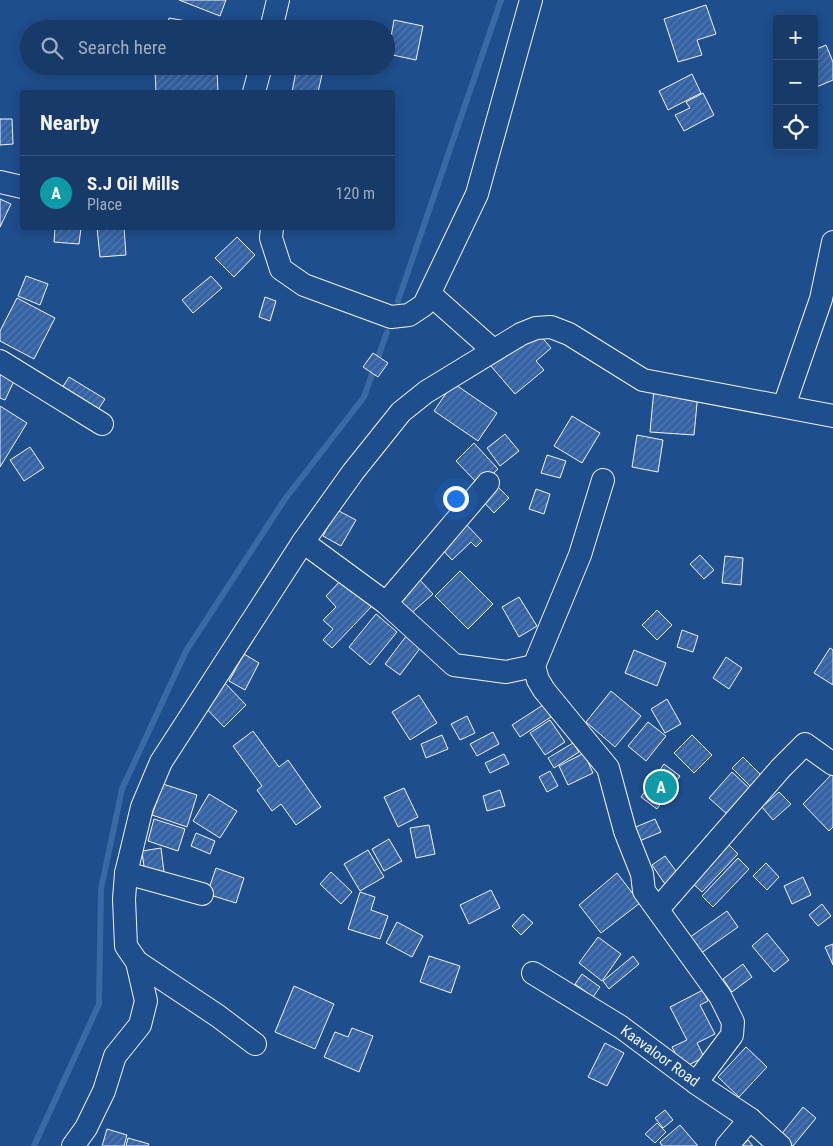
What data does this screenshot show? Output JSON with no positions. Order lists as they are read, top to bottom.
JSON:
{
  "streets": {
    "street": ["Kaavaloor Road"]
  },
  "page": {
    "map_buttons": ["+", "−"],
    "search": "Search here",
    "heading": "Nearby",
    "list": [
      {
        "mark": "A",
        "name": "S.J Oil Mills",
        "note": "Place",
        "value": "120 m"
      }
    ],
    "pins": "A"
  }
}
